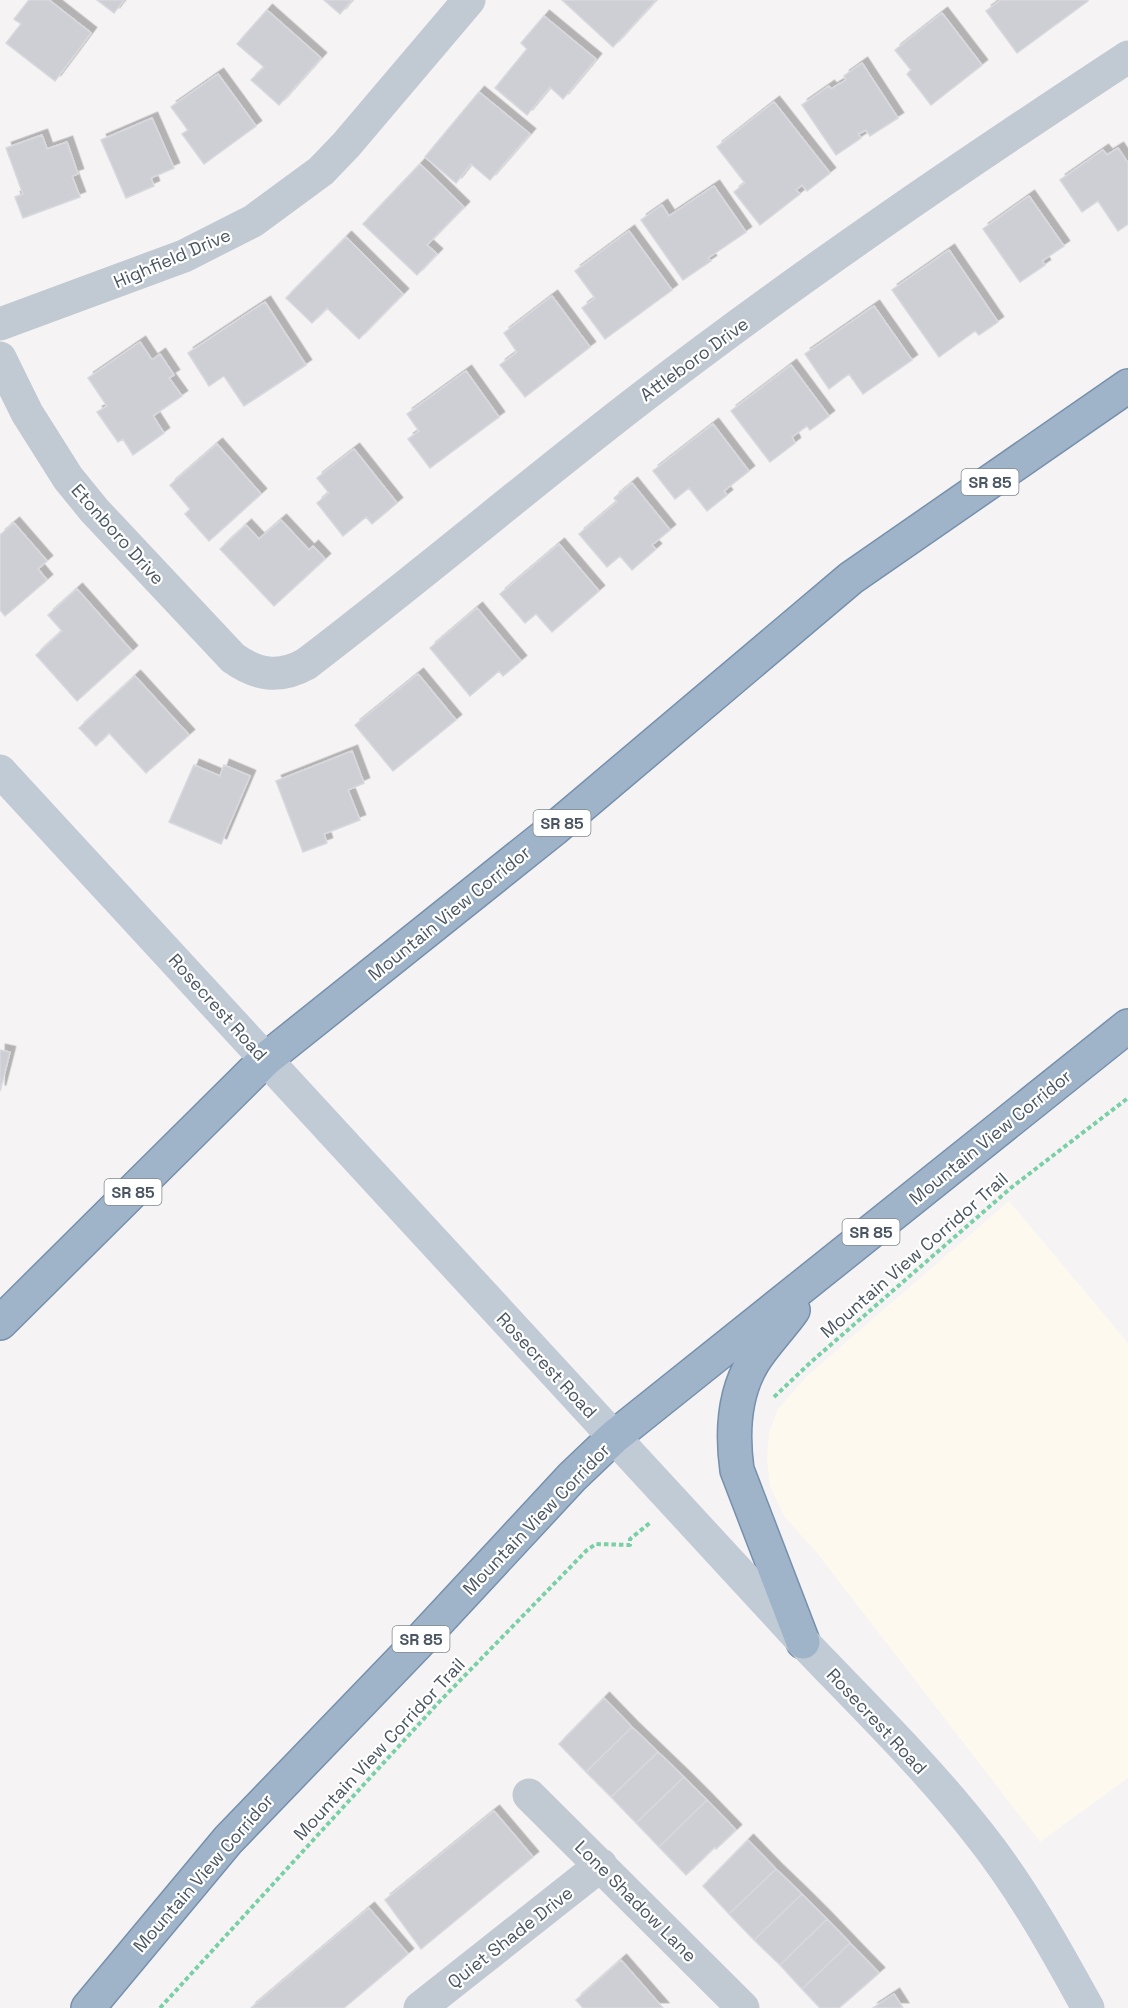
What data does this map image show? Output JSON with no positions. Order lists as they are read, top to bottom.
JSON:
{
  "streets": {
    "highway": ["SR 85", "Mountain View Corridor"],
    "main road": ["Rosecrest Road"],
    "street": [
      "Highfield Drive",
      "Attleboro Drive",
      "Etonboro Drive",
      "Lone Shadow Lane",
      "Quiet Shade Drive"
    ],
    "path": ["Mountain View Corridor Trail"]
  },
  "crossings": [
    ["Attleboro Drive", "Etonboro Drive"],
    ["Mountain View Corridor", "Rosecrest Road"],
    ["Lone Shadow Lane", "Quiet Shade Drive"]
  ]
}
